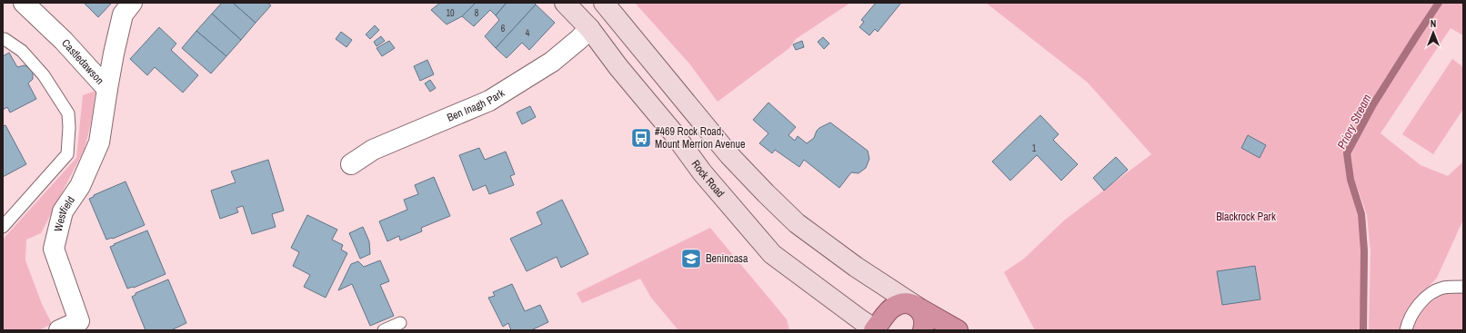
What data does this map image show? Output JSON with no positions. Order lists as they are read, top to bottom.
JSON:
{
  "streets": {
    "main road": ["Rock Road"],
    "street": ["Castledawson", "Ben Inagh Park", "Westfield"]
  },
  "crossings": [
    ["Castledawson", "Westfield"],
    ["Ben Inagh Park", "Rock Road"]
  ],
  "water": ["Priory Stream"],
  "parks": ["Blackrock Park"],
  "places": {
    "bus stop": ["#469 Rock Road, Mount Merrion Avenue"],
    "school or university": ["Benincasa"]
  },
  "house_numbers": [
    "10",
    "8",
    "6",
    "4",
    "1"
  ],
  "north": "top"
}
